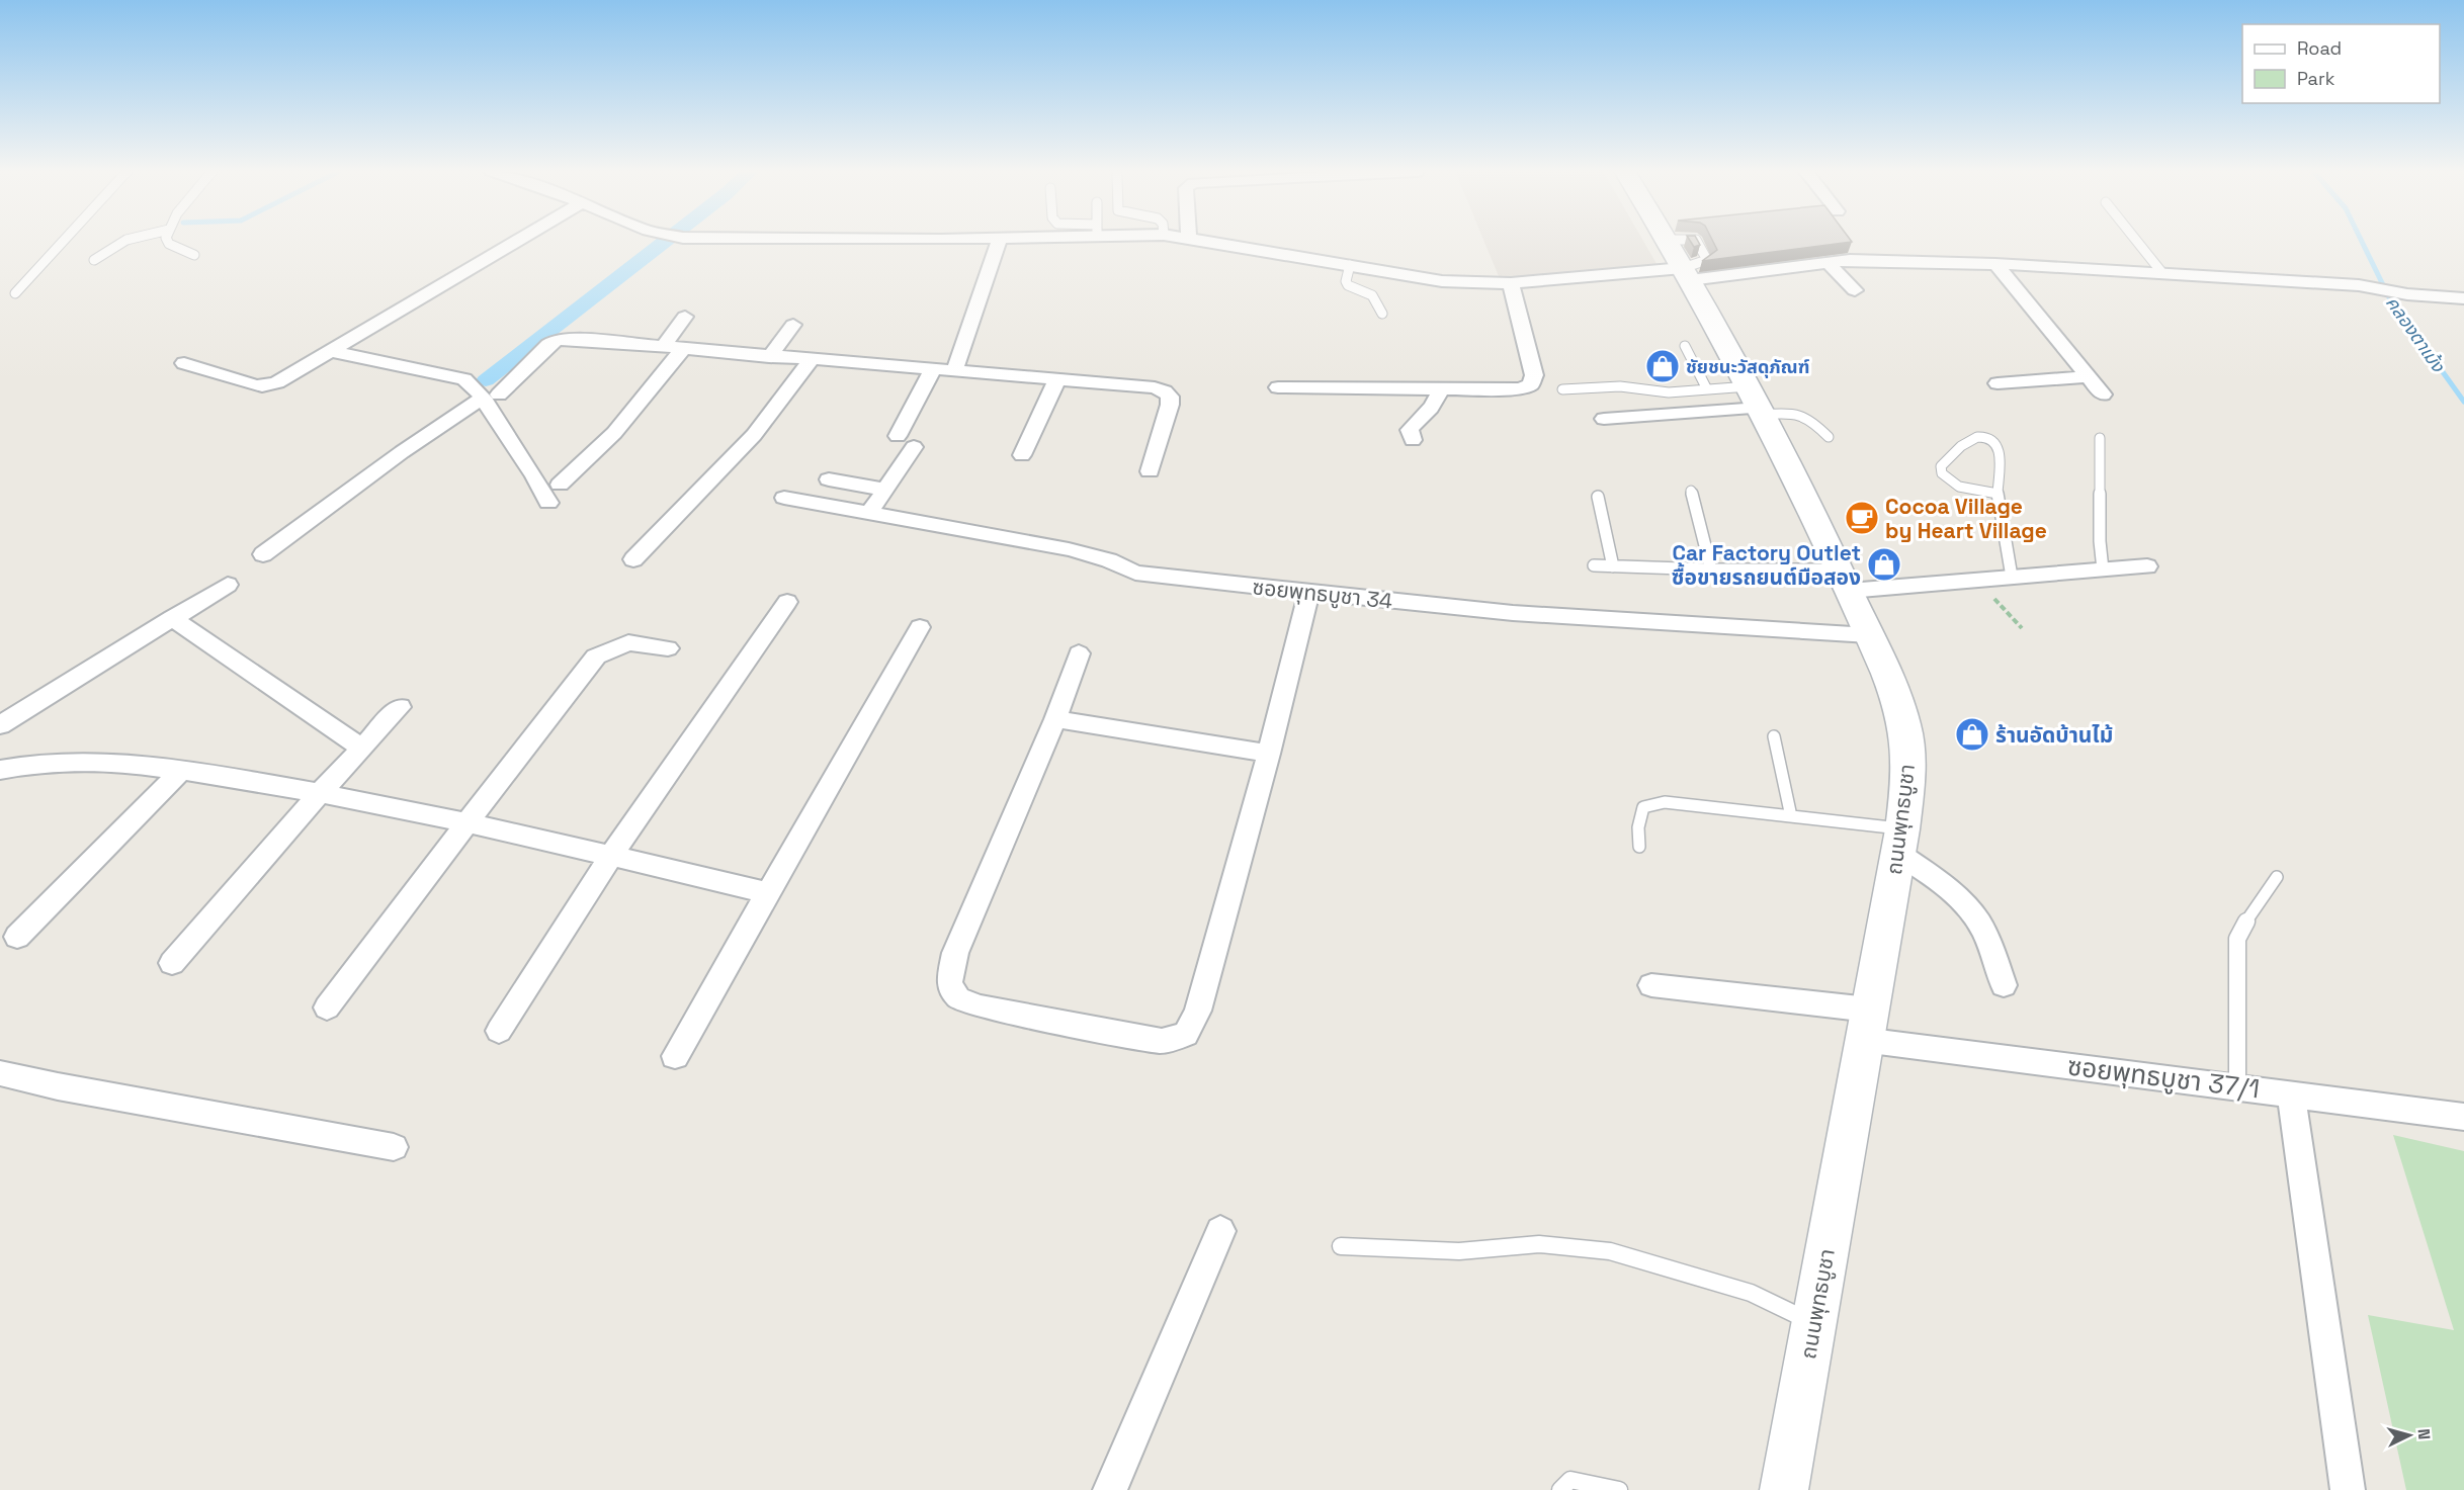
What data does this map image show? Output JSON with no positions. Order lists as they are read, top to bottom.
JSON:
{
  "streets": {
    "main road": ["ถนนพุทธบูชา"],
    "street": ["ซอยพุทธบูชา 34", "ซอยพุทธบูชา 37/1"]
  },
  "crossings": [
    ["ซอยพุทธบูชา 34", "ถนนพุทธบูชา"],
    ["ถนนพุทธบูชา", "ซอยพุทธบูชา 37/1"]
  ],
  "water": ["คลองตาเม้ง"],
  "places": {
    "shop": ["ชัยชนะวัสดุภัณฑ์", "Car Factory Outlet ซื้อขายรถยนต์มือสอง", "ร้านอัดบ้านไม้"],
    "cafe": ["Cocoa Village by Heart Village"]
  },
  "legend": ["Road", "Park"],
  "north": "right"
}
